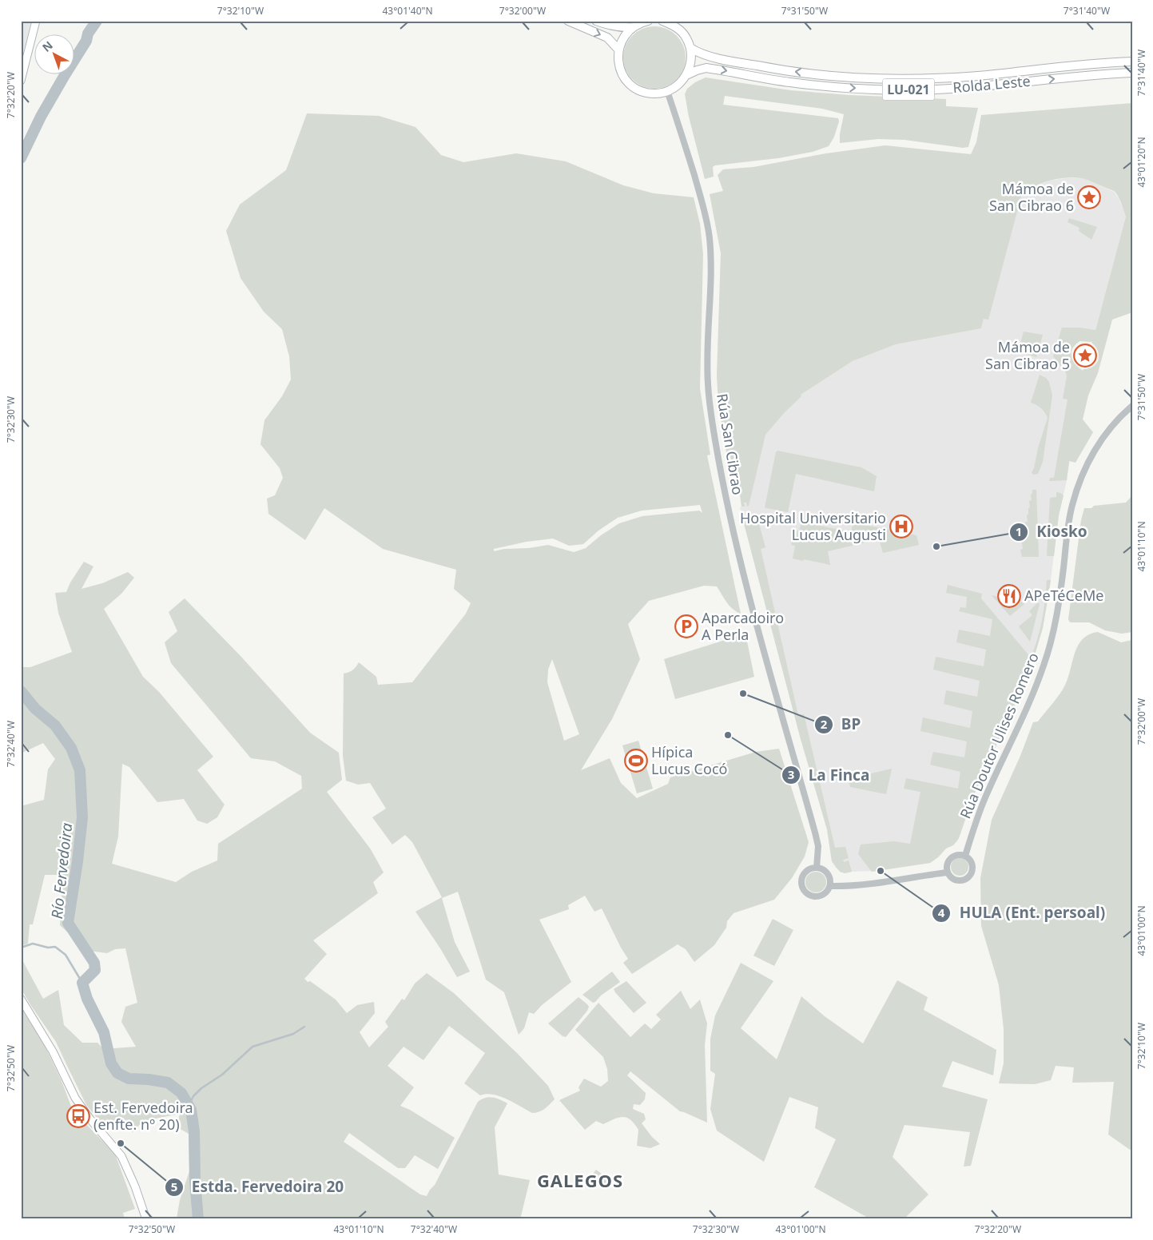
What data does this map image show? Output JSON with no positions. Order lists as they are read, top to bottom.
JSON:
{
  "streets": {
    "highway": ["Rolda Leste", "LU-021"],
    "street": ["Rúa San Cibrao", "Rúa Doutor Ulises Romero"]
  },
  "crossings": [
    ["Rolda Leste", "Rúa San Cibrao"]
  ],
  "districts": ["GALEGOS"],
  "water": ["Río Fervedoira"],
  "places": {
    "place": ["Mámoa de San Cibrao 6", "Mámoa de San Cibrao 5"],
    "hospital": ["Hospital Universitario Lucus Augusti"],
    "other": [
      "Kiosko",
      "BP",
      "La Finca",
      "HULA (Ent. persoal)",
      "Estda. Fervedoira 20"
    ],
    "restaurant": ["APeTéCeMe"],
    "parking": ["Aparcadoiro A Perla"],
    "sports": ["Hípica Lucus Cocó"],
    "bus stop": ["Est. Fervedoira (enfte. nº 20)"]
  },
  "north": "top left",
  "coordinates": [
    "7°32'10\"W",
    "43°01'40\"N",
    "7°32'00\"W",
    "7°31'50\"W",
    "7°31'40\"W",
    "7°32'20\"W",
    "43°01'20\"N",
    "7°32'30\"W",
    "43°01'10\"N",
    "7°32'40\"W",
    "43°01'00\"N",
    "7°32'50\"W"
  ]
}
